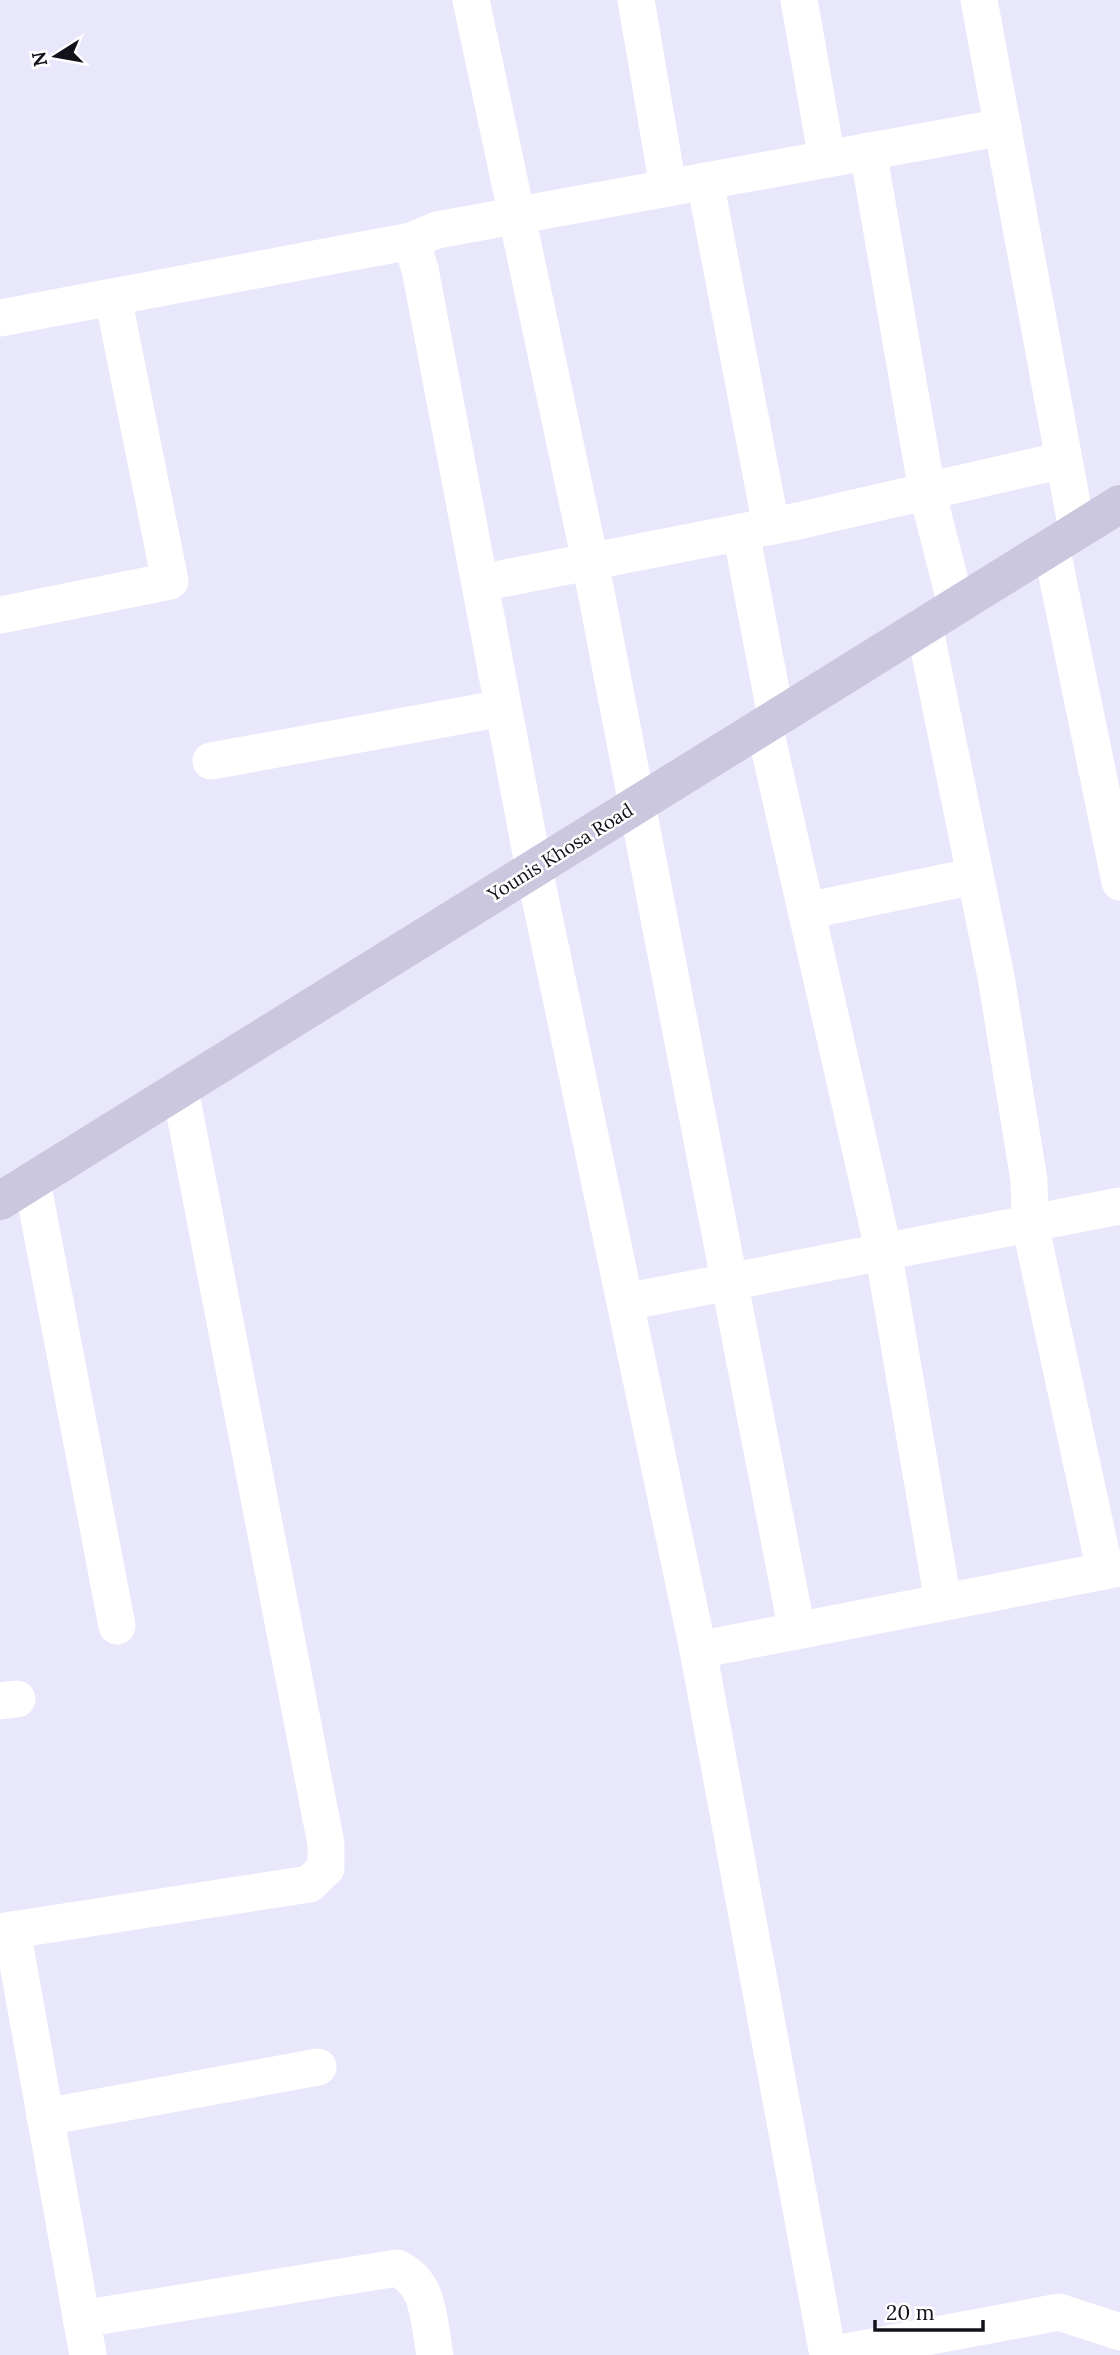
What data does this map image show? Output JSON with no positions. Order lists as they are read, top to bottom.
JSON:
{
  "streets": {
    "street": ["Younis Khosa Road"]
  },
  "scale_bar": "20 m",
  "north": "left"
}
